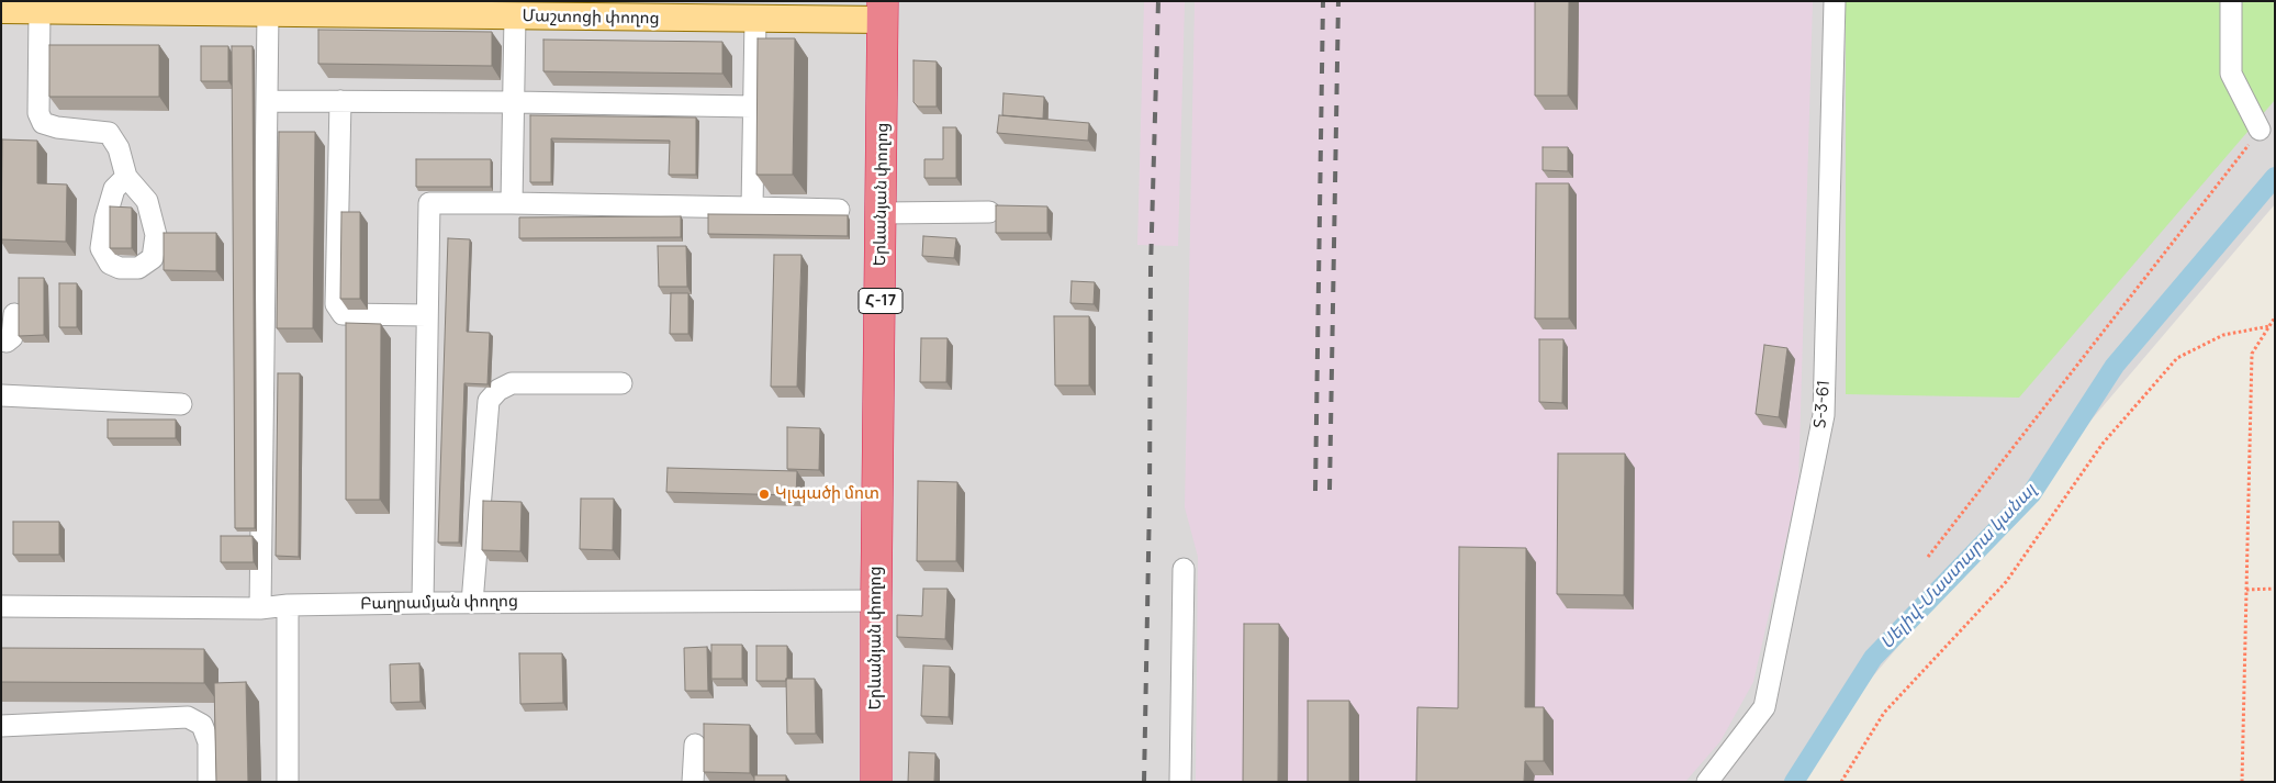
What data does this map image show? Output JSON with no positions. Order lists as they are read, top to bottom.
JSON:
{
  "streets": {
    "highway": ["Երևանյան փողոց", "Հ-17"],
    "main road": ["Մաշտոցի փողոց"],
    "street": ["Տ-3-61", "Բաղրամյան փողոց"]
  },
  "crossings": [
    ["Մաշտոցի փողոց", "Երևանյան փողոց"],
    ["Երևանյան փողոց", "Բաղրամյան փողոց"]
  ],
  "water": ["Սելիվ֊Մաստարա կանալ"],
  "places": ["Կլպածի մոտ"]
}
